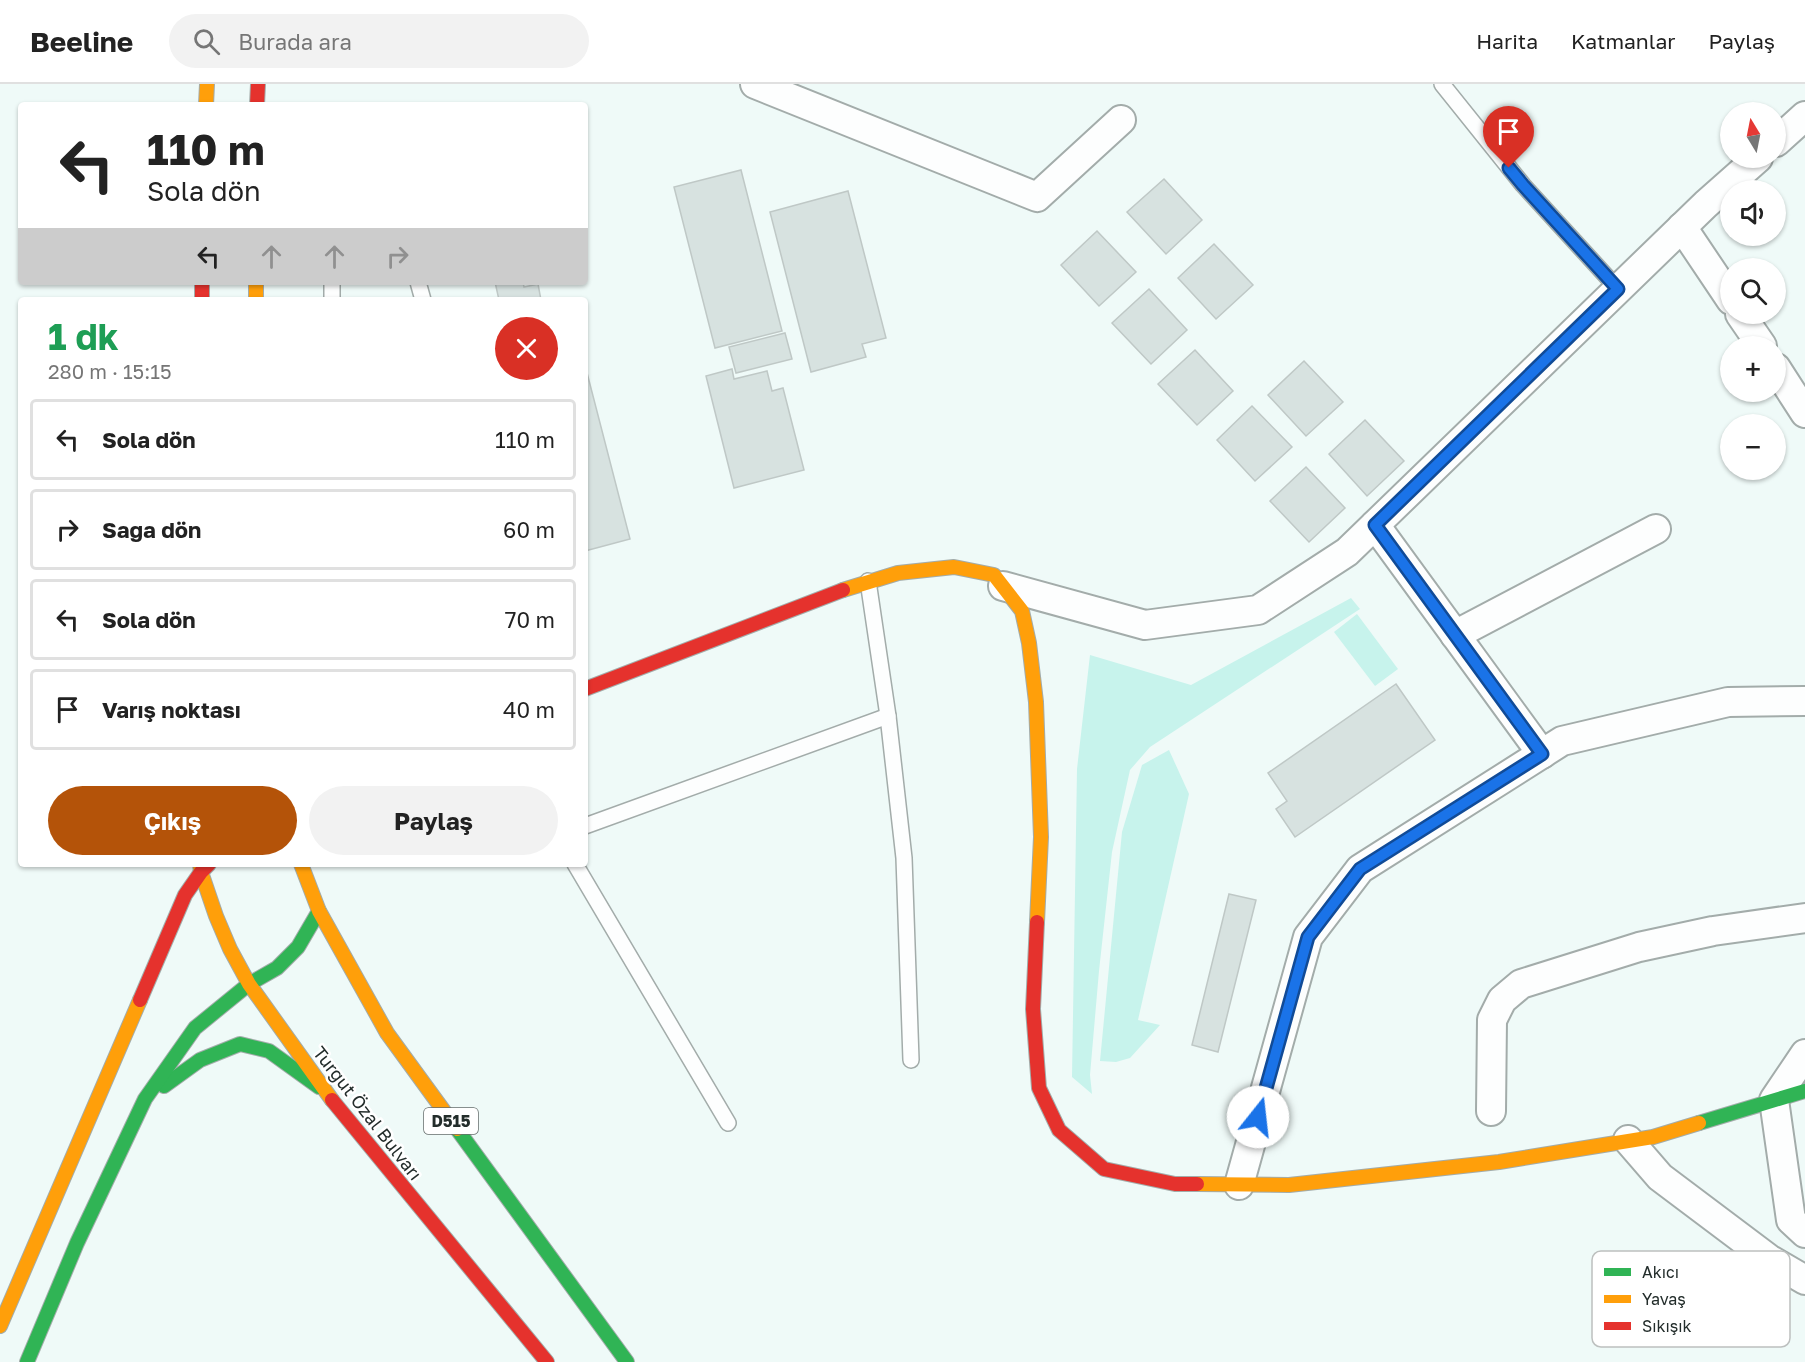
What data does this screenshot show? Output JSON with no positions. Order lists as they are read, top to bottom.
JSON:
{
  "streets": {
    "main road": ["Turgut Özal Bulvarı", "D515"]
  },
  "legend": ["Akıcı", "Yavaş", "Sıkışık"],
  "north": "top",
  "page": {
    "header": "Beeline",
    "search": "Burada ara",
    "nav": ["Harita", "Katmanlar", "Paylaş"],
    "map_buttons": ["+", "−"],
    "turn": ["110 m", "Sola dön"],
    "heading": ["1 dk", "280 m · 15:15"],
    "list": [
      {
        "name": "Sola dön",
        "value": "110 m"
      },
      {
        "name": "Sağa dön",
        "value": "60 m"
      },
      {
        "name": "Sola dön",
        "value": "70 m"
      },
      {
        "name": "Varış noktası",
        "value": "40 m"
      }
    ],
    "buttons": ["Çıkış", "Paylaş"]
  }
}
